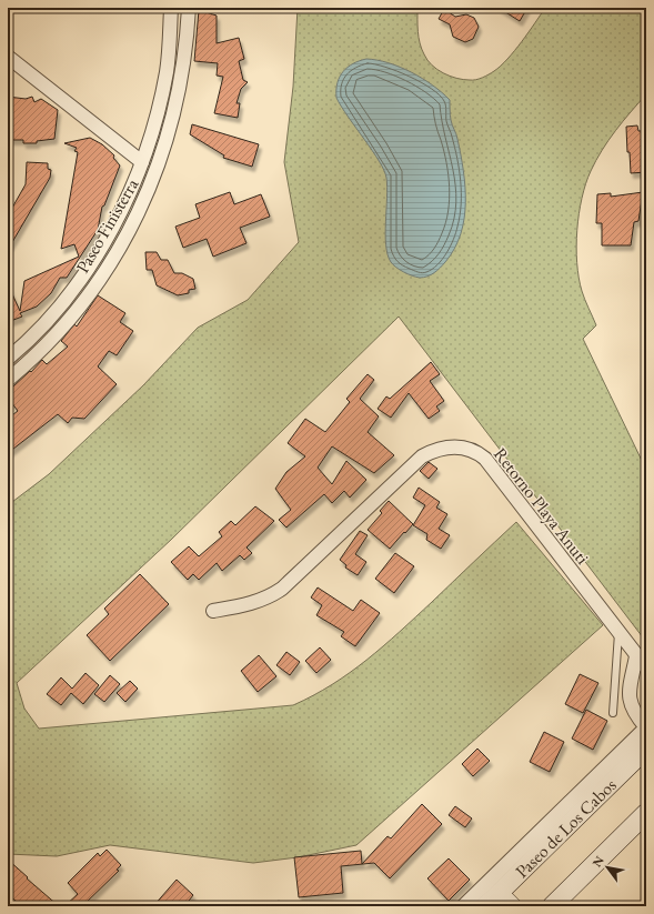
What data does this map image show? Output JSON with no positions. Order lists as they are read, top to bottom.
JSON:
{
  "streets": {
    "main road": ["Paseo de Los Cabos"],
    "street": ["Paseo Finisterra", "Retorno Playa Anuti"]
  },
  "north": "top left"
}
